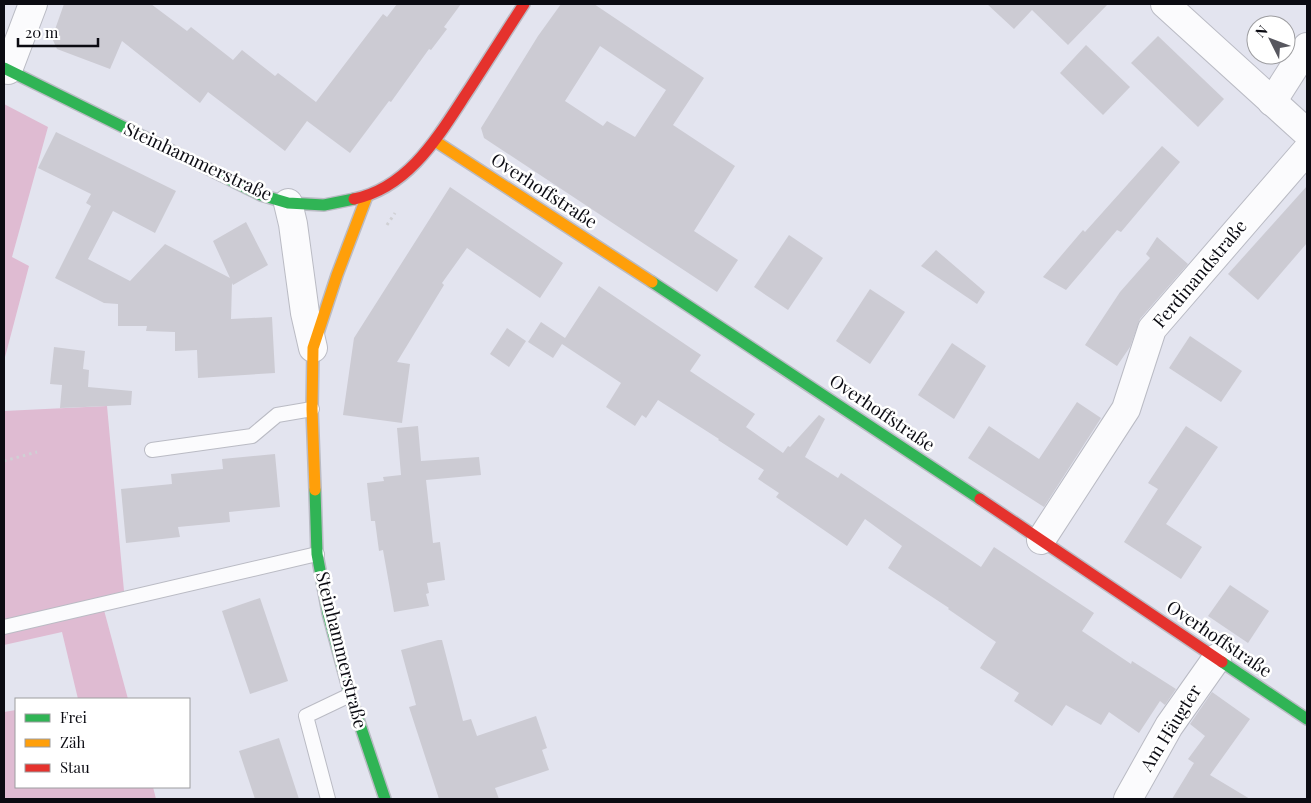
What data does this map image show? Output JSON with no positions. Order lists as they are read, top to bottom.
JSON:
{
  "streets": {
    "street": [
      "Steinhammerstraße",
      "Overhoffstraße",
      "Ferdinandstraße",
      "Am Häugter"
    ]
  },
  "crossings": [
    ["Overhoffstraße", "Ferdinandstraße"],
    ["Overhoffstraße", "Am Häugter"]
  ],
  "legend": ["Frei", "Zäh", "Stau"],
  "scale_bar": "20 m",
  "north": "top left"
}
